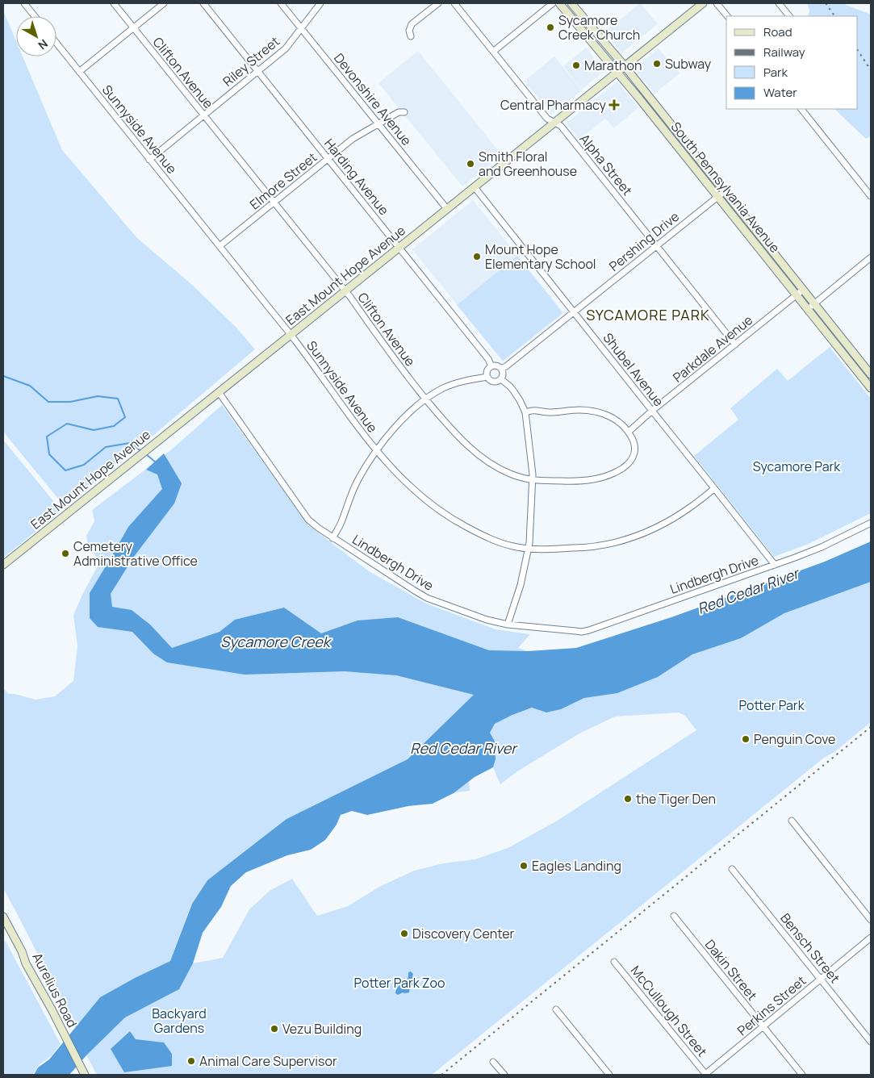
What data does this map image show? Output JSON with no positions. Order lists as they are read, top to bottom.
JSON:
{
  "streets": {
    "street": [
      "Riley Street",
      "Clifton Avenue",
      "Devonshire Avenue",
      "Sunnyside Avenue",
      "Alpha Street",
      "Harding Avenue",
      "Elmore Street",
      "South Pennsylvania Avenue",
      "Pershing Drive",
      "East Mount Hope Avenue",
      "Parkdale Avenue",
      "Shubel Avenue",
      "Lindbergh Drive",
      "Bensch Street",
      "Dakin Street",
      "Aurelius Road",
      "Perkins Street",
      "McCullough Street"
    ]
  },
  "crossings": [
    ["Riley Street", "Clifton Avenue"],
    ["Riley Street", "Devonshire Avenue"],
    ["Riley Street", "Sunnyside Avenue"],
    ["Riley Street", "Harding Avenue"],
    ["Clifton Avenue", "Elmore Street"],
    ["Clifton Avenue", "East Mount Hope Avenue"],
    ["Clifton Avenue", "Parkdale Avenue"],
    ["Devonshire Avenue", "Elmore Street"],
    ["Devonshire Avenue", "East Mount Hope Avenue"],
    ["Sunnyside Avenue", "Elmore Street"],
    ["Sunnyside Avenue", "East Mount Hope Avenue"],
    ["Sunnyside Avenue", "Shubel Avenue"],
    ["Alpha Street", "Pershing Drive"],
    ["Alpha Street", "East Mount Hope Avenue"],
    ["Alpha Street", "Parkdale Avenue"],
    ["Harding Avenue", "Elmore Street"],
    ["Harding Avenue", "Pershing Drive"],
    ["Harding Avenue", "East Mount Hope Avenue"],
    ["South Pennsylvania Avenue", "Pershing Drive"],
    ["South Pennsylvania Avenue", "East Mount Hope Avenue"],
    ["South Pennsylvania Avenue", "Parkdale Avenue"],
    ["Pershing Drive", "Shubel Avenue"],
    ["East Mount Hope Avenue", "Shubel Avenue"],
    ["East Mount Hope Avenue", "Lindbergh Drive"],
    ["Parkdale Avenue", "Shubel Avenue"],
    ["Shubel Avenue", "Lindbergh Drive"],
    ["Bensch Street", "Perkins Street"],
    ["Dakin Street", "Perkins Street"],
    ["Perkins Street", "McCullough Street"]
  ],
  "districts": ["SYCAMORE PARK"],
  "water": ["Red Cedar River", "Sycamore Creek"],
  "parks": [
    "Sycamore Park",
    "Potter Park",
    "Potter Park Zoo",
    "Backyard Gardens"
  ],
  "places": {
    "other": [
      "Sycamore Creek Church",
      "Subway",
      "Marathon",
      "Smith Floral and Greenhouse",
      "Mount Hope Elementary School",
      "Cemetery Administrative Office",
      "Penguin Cove",
      "the Tiger Den",
      "Eagles Landing",
      "Discovery Center",
      "Vezu Building",
      "Animal Care Supervisor"
    ],
    "health": ["Central Pharmacy"]
  },
  "legend": [
    "Road",
    "Railway",
    "Park",
    "Water"
  ],
  "north": "bottom right"
}
